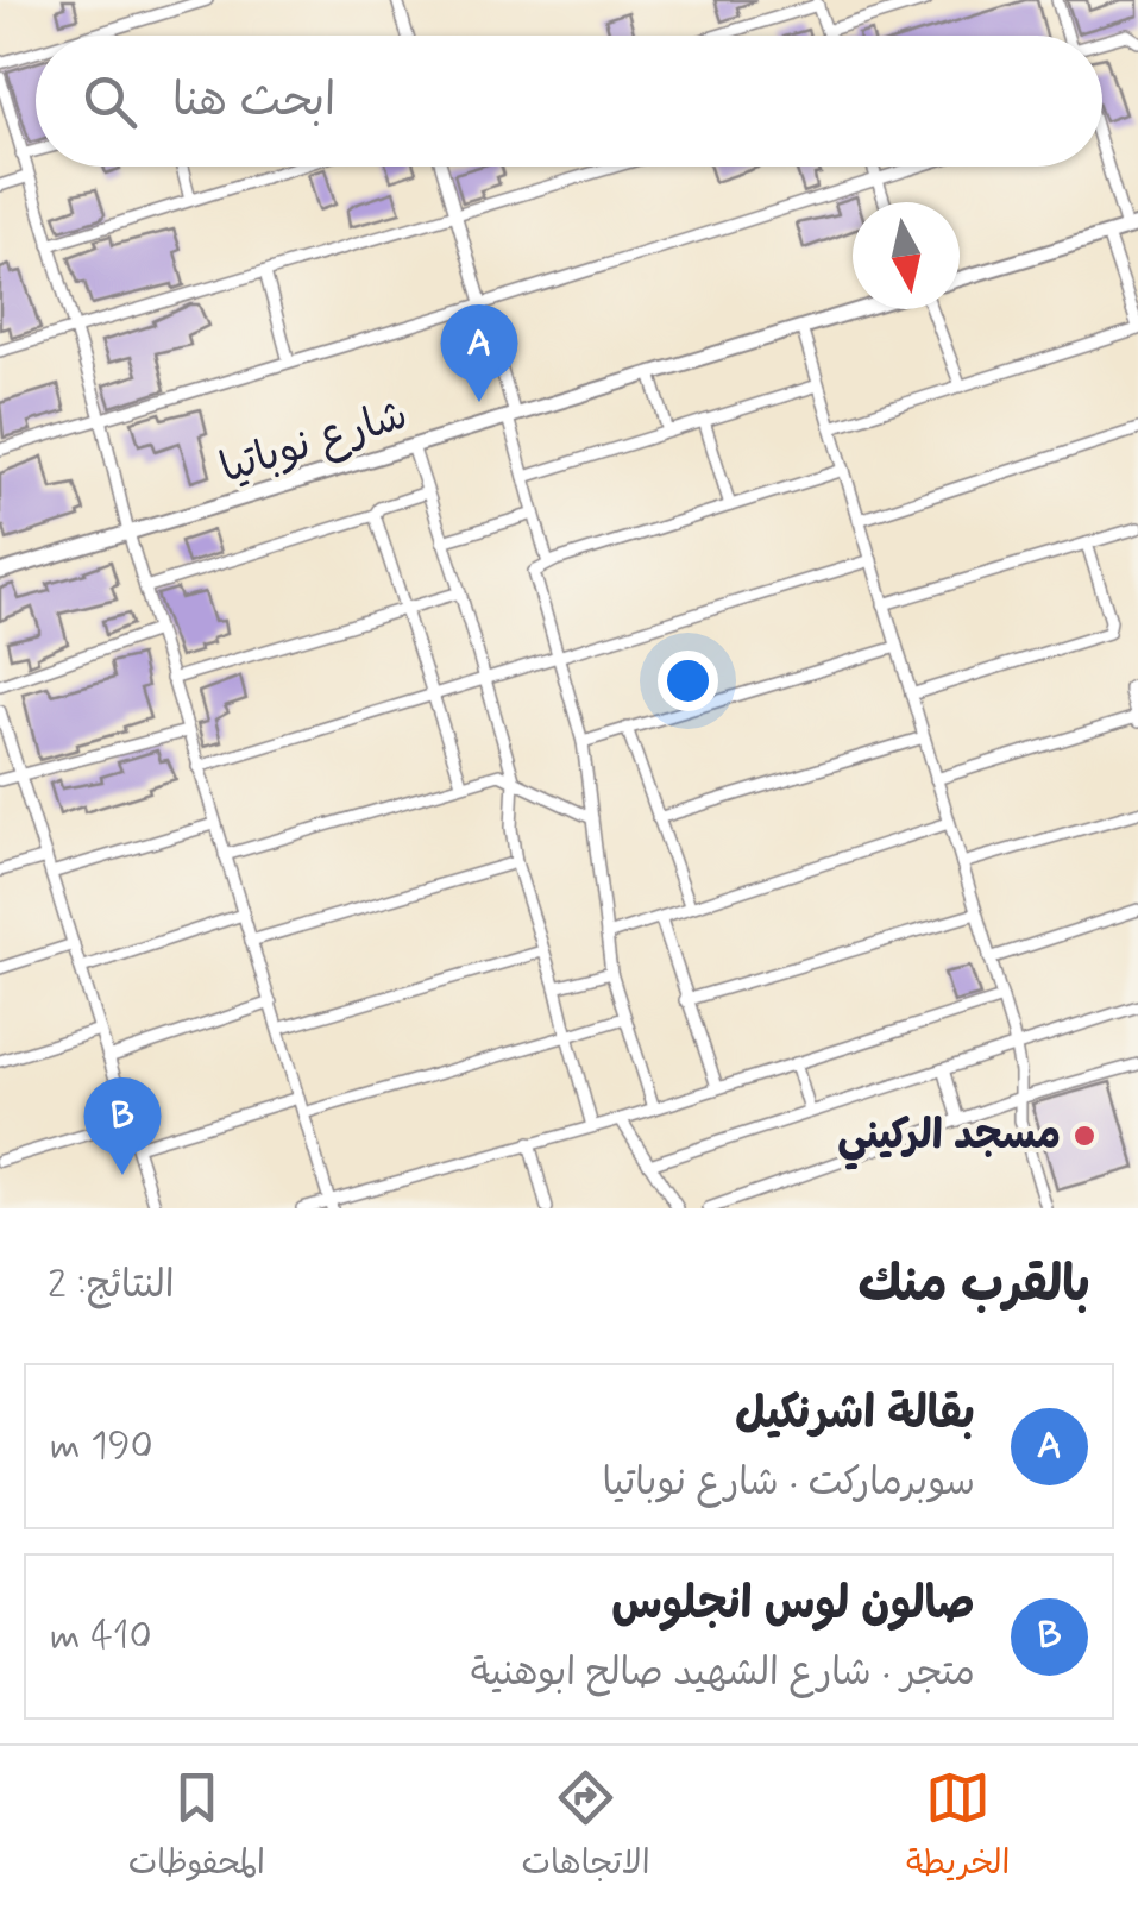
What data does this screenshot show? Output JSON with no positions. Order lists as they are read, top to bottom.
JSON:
{
  "streets": {
    "street": ["شارع نوباتيا"]
  },
  "places": ["مسجد الركيني"],
  "north": "bottom",
  "page": {
    "search": "ابحث هنا",
    "pins": ["A", "B"],
    "heading": ["بالقرب منك", "النتائج: 2"],
    "list": [
      {
        "mark": "A",
        "name": "بقالة اشرنكيل",
        "note": "سوبرماركت · شارع نوباتيا",
        "value": "190 m"
      },
      {
        "mark": "B",
        "name": "صالون لوس انجلوس",
        "note": "متجر · شارع الشهيد صالح ابوهنية",
        "value": "410 m"
      }
    ],
    "nav": ["الخريطة", "الاتجاهات", "المحفوظات"]
  }
}
